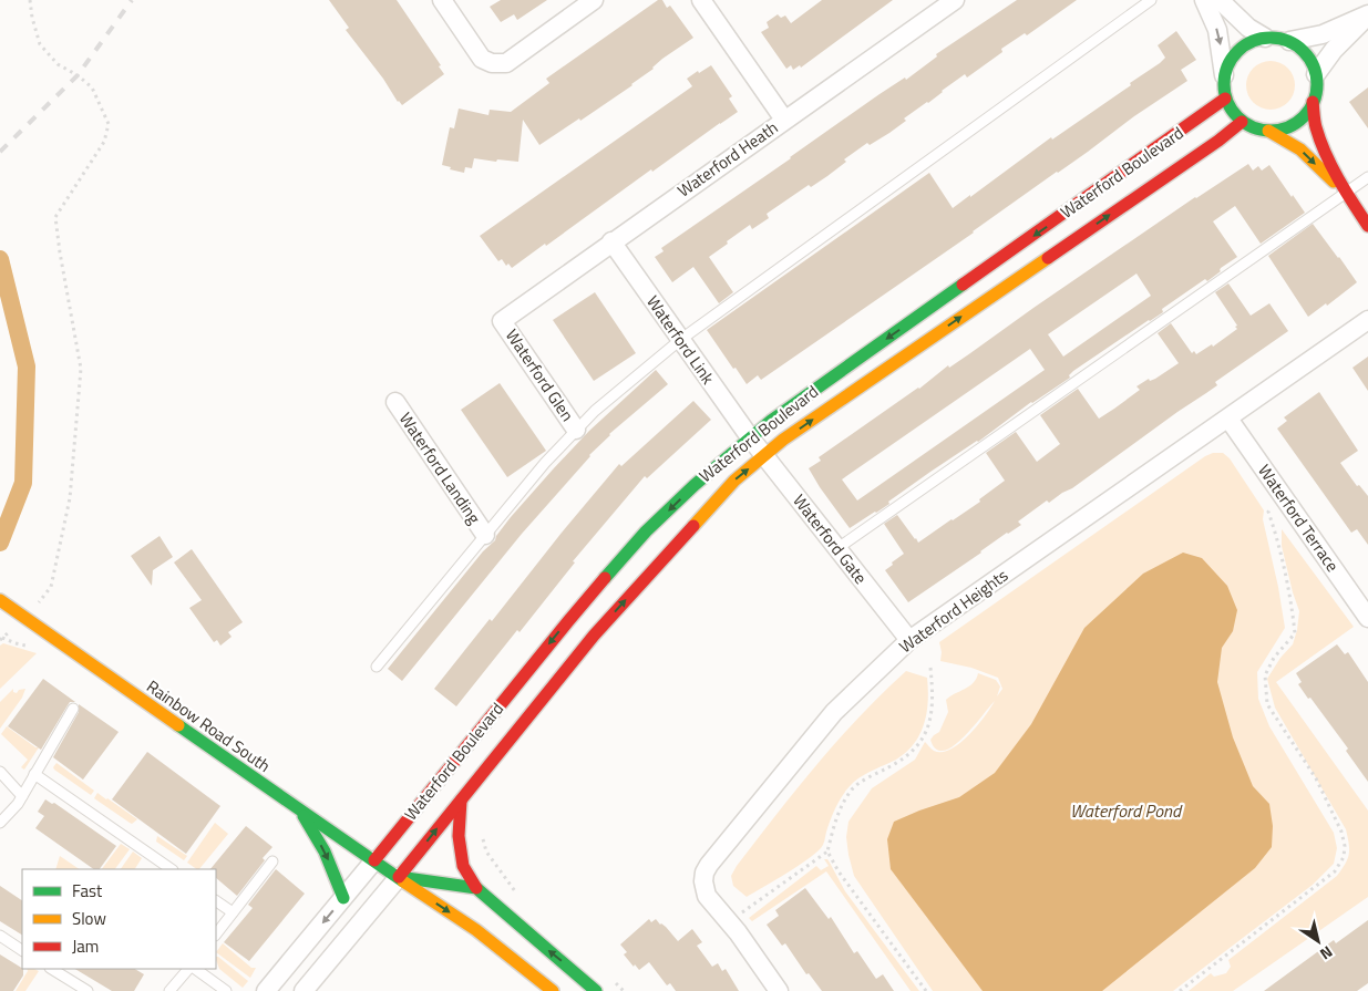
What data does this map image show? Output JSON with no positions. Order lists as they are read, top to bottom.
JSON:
{
  "streets": {
    "street": [
      "Waterford Heath",
      "Waterford Boulevard",
      "Waterford Link",
      "Waterford Glen",
      "Waterford Landing",
      "Waterford Terrace",
      "Waterford Gate",
      "Waterford Heights",
      "Rainbow Road South"
    ]
  },
  "crossings": [
    ["Waterford Heath", "Waterford Link"],
    ["Waterford Heath", "Waterford Glen"],
    ["Waterford Boulevard", "Waterford Link"],
    ["Waterford Boulevard", "Waterford Gate"],
    ["Waterford Boulevard", "Rainbow Road South"],
    ["Waterford Link", "Waterford Gate"],
    ["Waterford Terrace", "Waterford Heights"],
    ["Waterford Gate", "Waterford Heights"]
  ],
  "water": ["Waterford Pond"],
  "legend": ["Fast", "Slow", "Jam"],
  "north": "bottom right"
}
